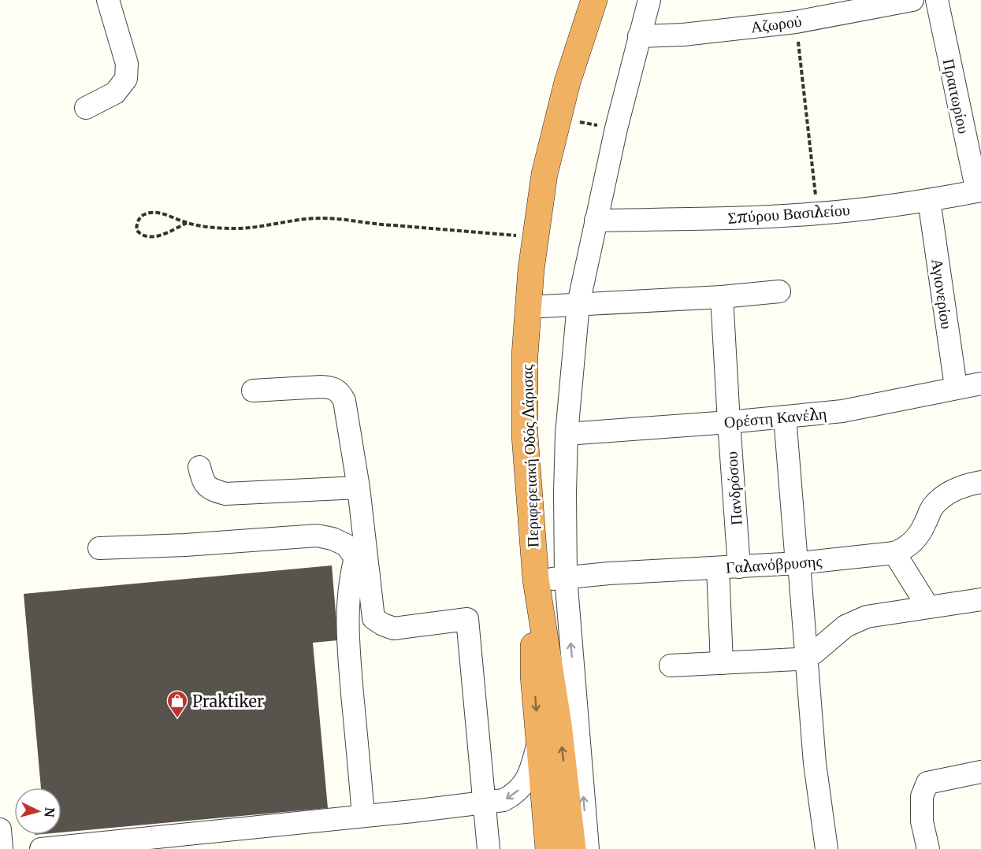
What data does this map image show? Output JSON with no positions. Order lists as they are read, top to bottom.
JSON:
{
  "streets": {
    "highway": ["Περιφερειακή Οδός Λάρισας"],
    "street": [
      "Αζωρού",
      "Πραιτωρίου",
      "Σπύρου Βασιλείου",
      "Αγιονερίου",
      "Ορέστη Κανέλη",
      "Πανδρόσου",
      "Γαλανόβρυσης"
    ]
  },
  "crossings": [
    ["Πραιτωρίου", "Σπύρου Βασιλείου"],
    ["Σπύρου Βασιλείου", "Αγιονερίου"],
    ["Αγιονερίου", "Ορέστη Κανέλη"],
    ["Ορέστη Κανέλη", "Πανδρόσου"],
    ["Περιφερειακή Οδός Λάρισας", "Γαλανόβρυσης"],
    ["Πανδρόσου", "Γαλανόβρυσης"]
  ],
  "places": {
    "shop": ["Praktiker"]
  },
  "north": "right"
}
